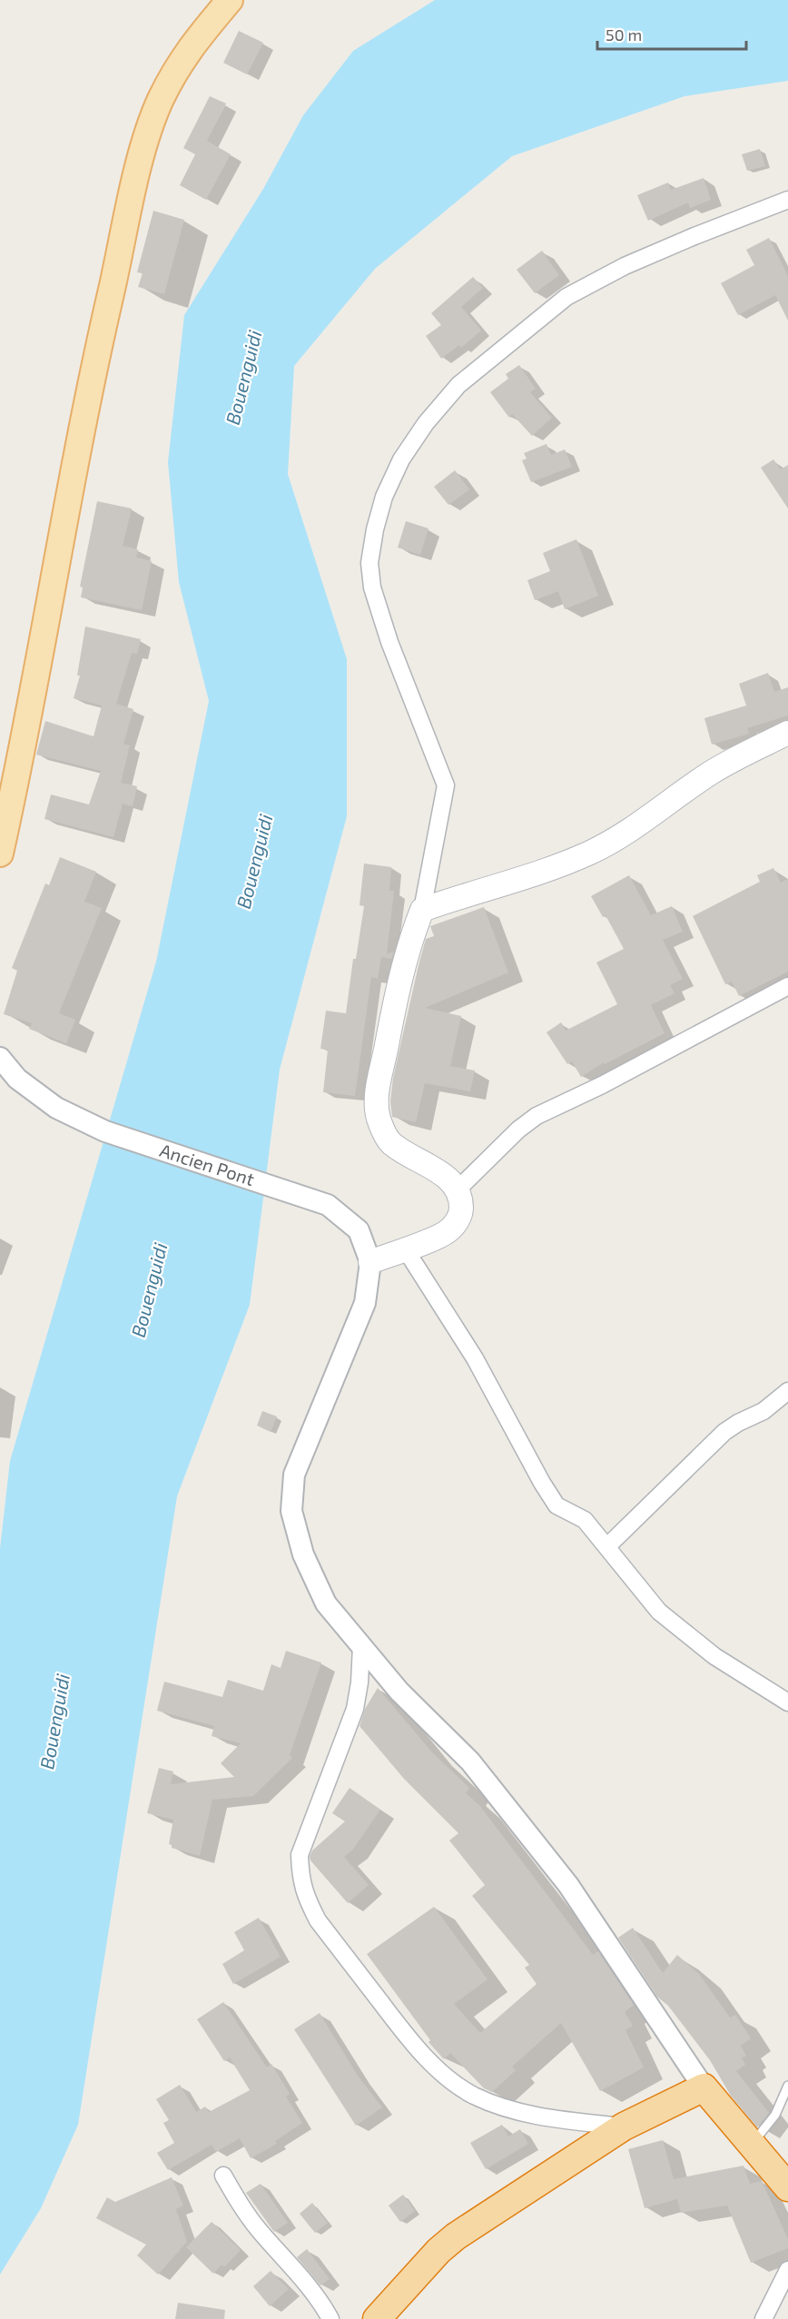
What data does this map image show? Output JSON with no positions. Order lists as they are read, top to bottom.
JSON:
{
  "streets": {
    "street": ["Ancien Pont"]
  },
  "water": ["Bouenguidi"],
  "scale_bar": "50 m"
}
